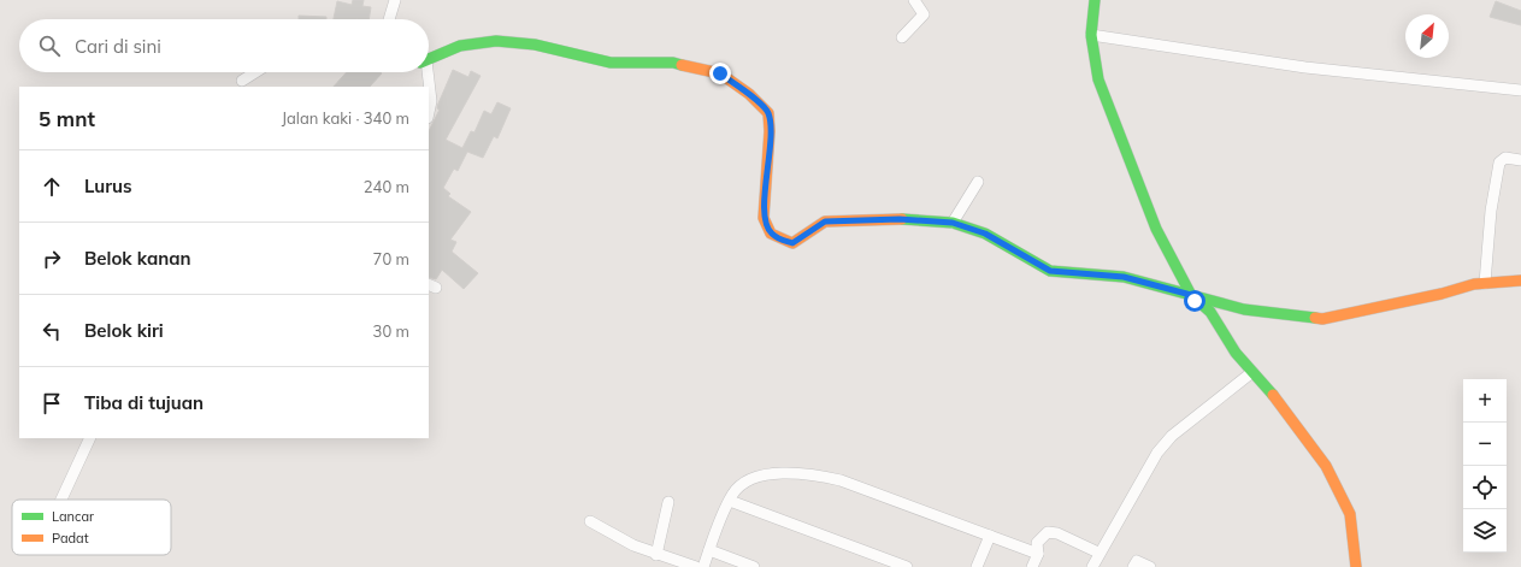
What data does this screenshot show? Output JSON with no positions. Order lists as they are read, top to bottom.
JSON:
{
  "legend": ["Lancar", "Padat"],
  "north": "top right",
  "page": {
    "search": "Cari di sini",
    "heading": ["5 mnt", "Jalan kaki · 340 m"],
    "list": [
      ["Lurus", "240 m"],
      ["Belok kanan", "70 m"],
      ["Belok kiri", "30 m"],
      "Tiba di tujuan"
    ],
    "map_buttons": ["+", "−"]
  }
}
